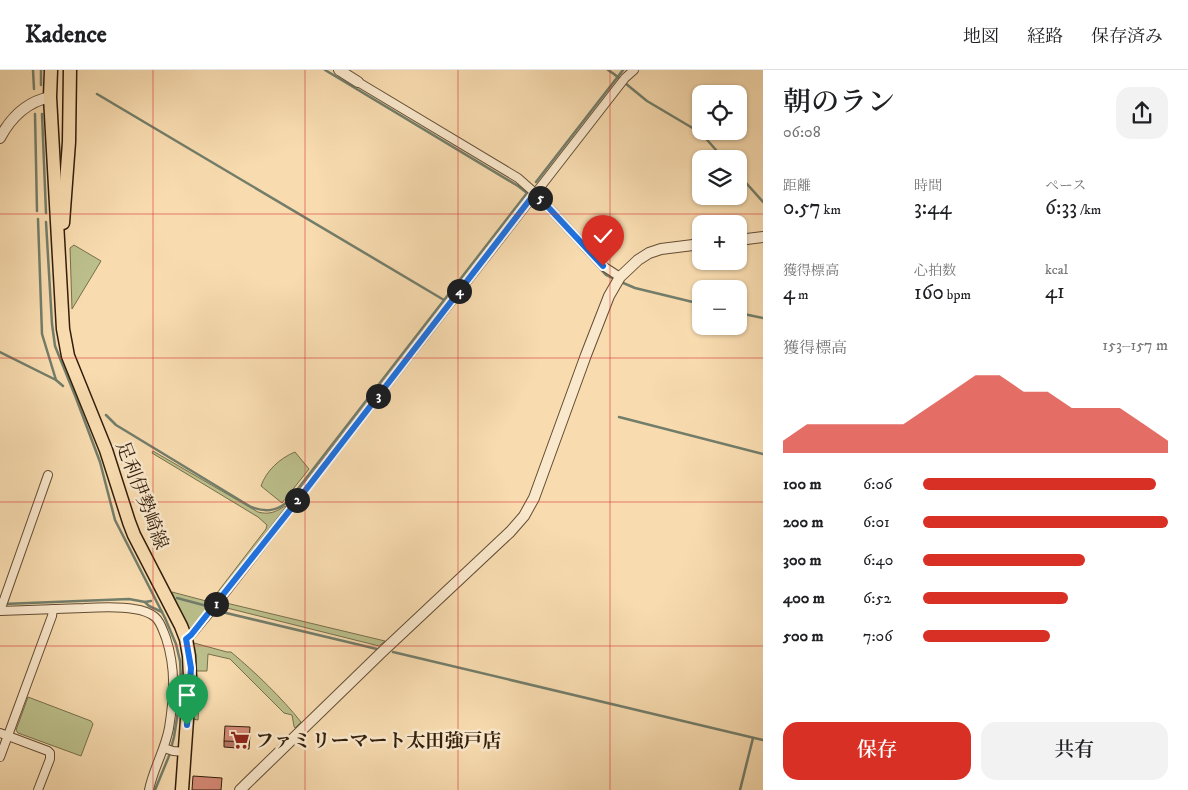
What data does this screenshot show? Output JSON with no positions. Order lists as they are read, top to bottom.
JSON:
{
  "streets": {
    "main road": ["足利伊勢崎線"]
  },
  "places": {
    "supermarket": ["ファミリーマート太田強戸店"]
  },
  "page": {
    "header": "Kadence",
    "nav": ["地図", "経路", "保存済み"],
    "heading": ["朝のラン", "06:08"],
    "map_buttons": ["+", "−"],
    "stats": [
      ["距離", "0.57 km"],
      ["時間", "3:44"],
      ["ペース", "6:33 /km"],
      ["獲得標高", "4 m"],
      ["心拍数", "160 bpm"],
      ["kcal", "41"]
    ],
    "pins": [
      "5",
      "4",
      "3",
      "2",
      "1"
    ],
    "chart": ["獲得標高", "153–157 m"],
    "list": [
      {
        "name": "100 m",
        "note": "6:06"
      },
      {
        "name": "200 m",
        "note": "6:01"
      },
      {
        "name": "300 m",
        "note": "6:40"
      },
      {
        "name": "400 m",
        "note": "6:52"
      },
      {
        "name": "500 m",
        "note": "7:06"
      }
    ],
    "buttons": ["保存", "共有"]
  }
}
